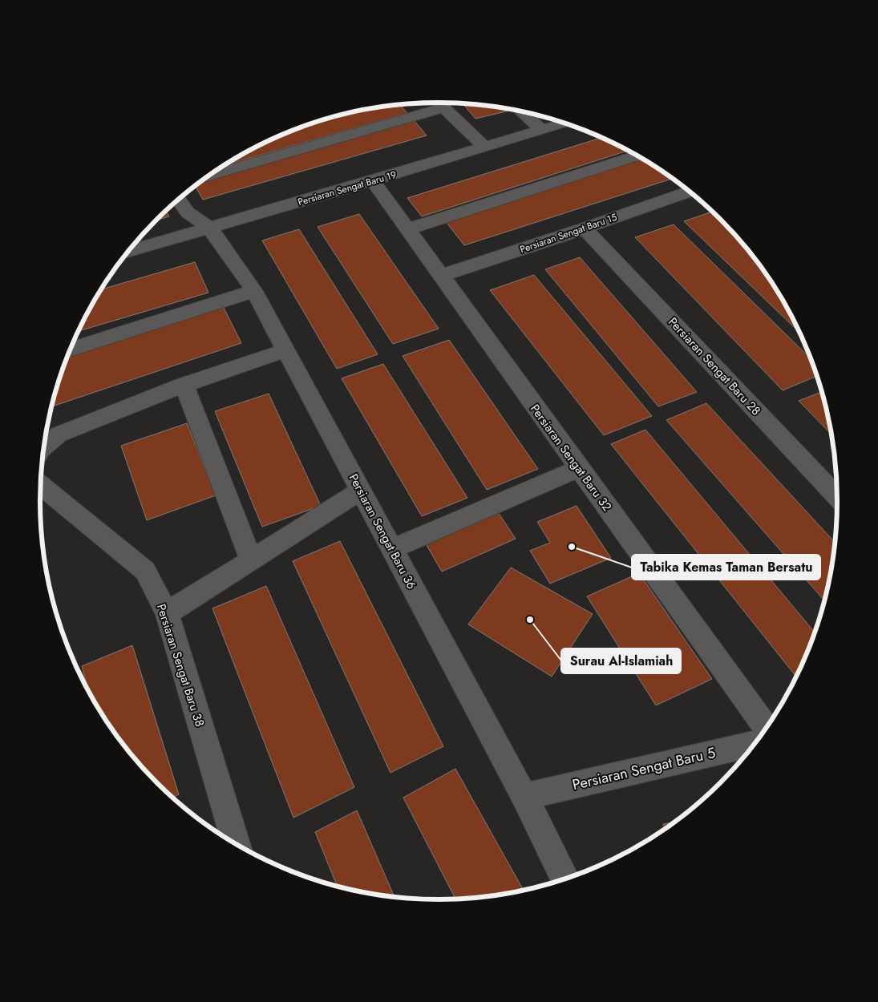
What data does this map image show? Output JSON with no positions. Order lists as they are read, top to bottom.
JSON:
{
  "streets": {
    "street": [
      "Persiaran Sengat Baru 19",
      "Persiaran Sengat Baru 15",
      "Persiaran Sengat Baru 28",
      "Persiaran Sengat Baru 32",
      "Persiaran Sengat Baru 36",
      "Persiaran Sengat Baru 38",
      "Persiaran Sengat Baru 5"
    ]
  },
  "crossings": [
    ["Persiaran Sengat Baru 19", "Persiaran Sengat Baru 32"],
    ["Persiaran Sengat Baru 19", "Persiaran Sengat Baru 36"],
    ["Persiaran Sengat Baru 15", "Persiaran Sengat Baru 28"],
    ["Persiaran Sengat Baru 15", "Persiaran Sengat Baru 32"],
    ["Persiaran Sengat Baru 36", "Persiaran Sengat Baru 5"]
  ],
  "places": ["Tabika Kemas Taman Bersatu", "Surau Al-Islamiah"]
}
